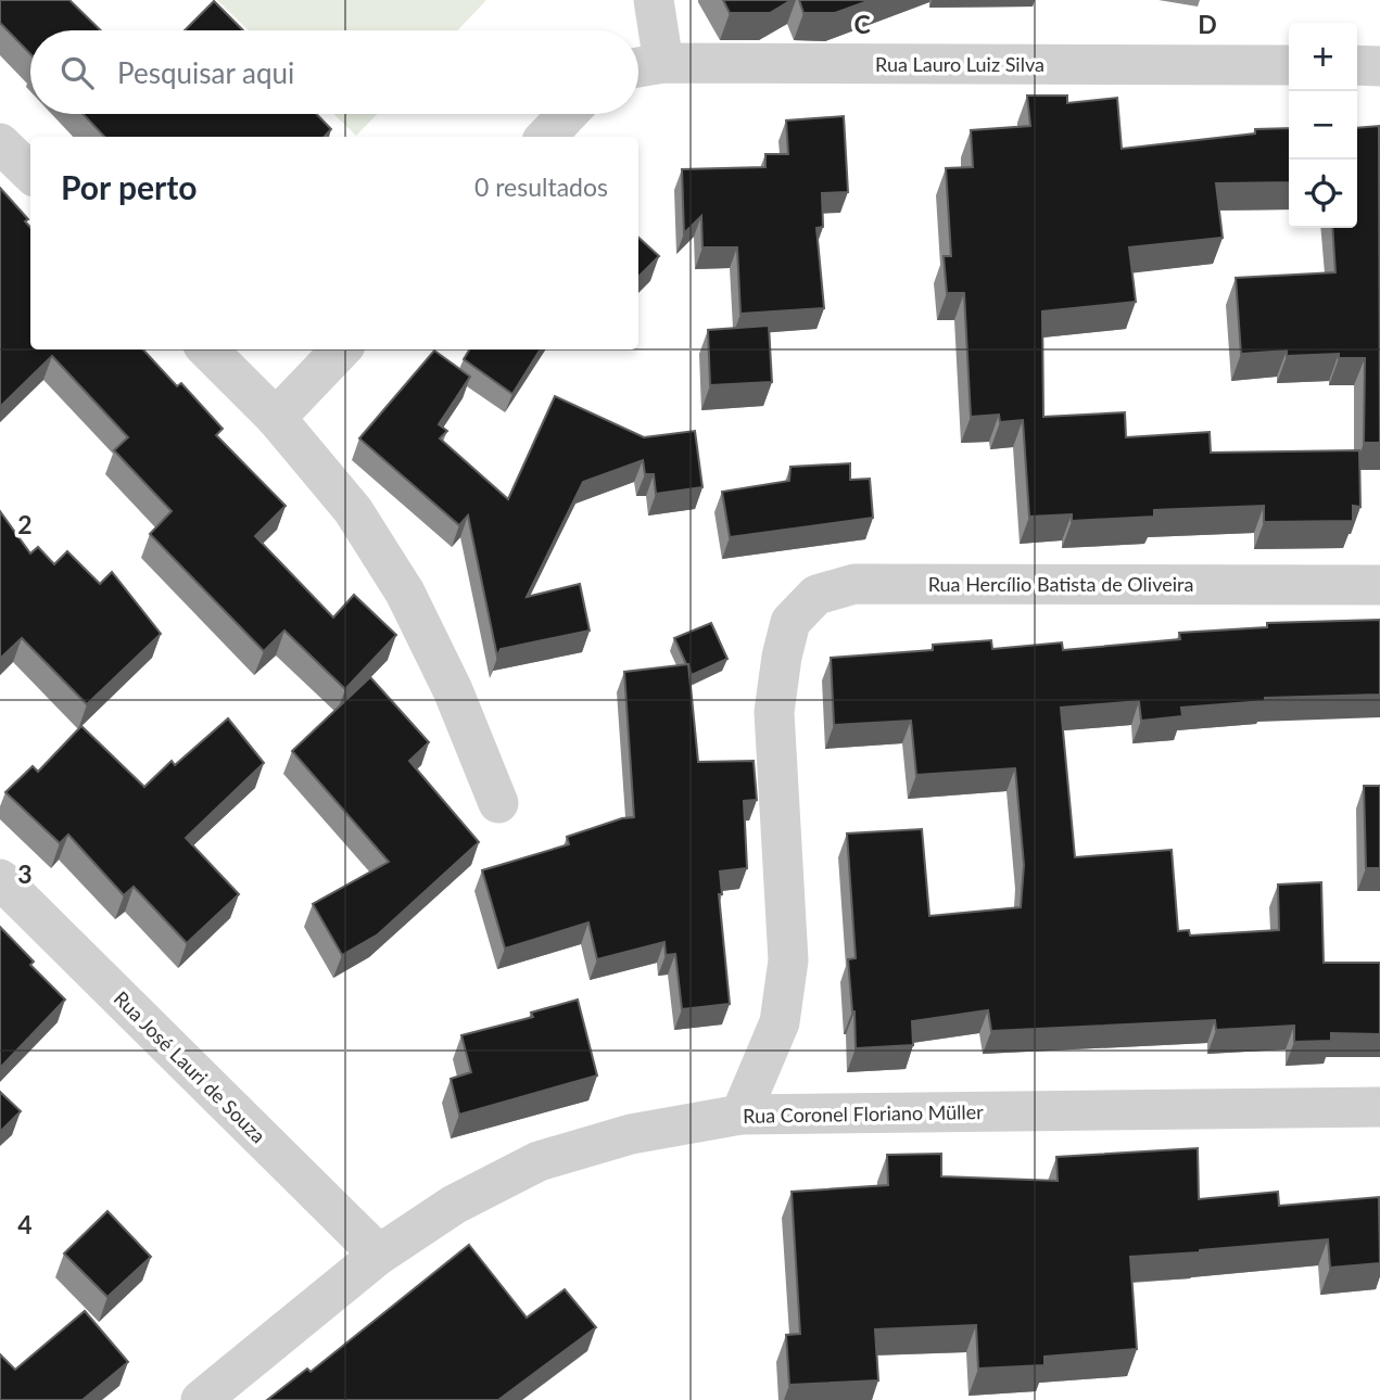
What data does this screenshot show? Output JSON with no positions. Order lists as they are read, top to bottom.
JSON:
{
  "streets": {
    "street": [
      "Rua Lauro Luiz Silva",
      "Rua Hercílio Batista de Oliveira",
      "Rua José Lauri de Souza",
      "Rua Coronel Floriano Müller"
    ]
  },
  "crossings": [
    ["Rua Hercílio Batista de Oliveira", "Rua Coronel Floriano Müller"],
    ["Rua José Lauri de Souza", "Rua Coronel Floriano Müller"]
  ],
  "page": {
    "map_buttons": ["+", "−"],
    "search": "Pesquisar aqui",
    "heading": ["Por perto", "0 resultados"]
  },
  "grid": {
    "columns": ["C", "D"],
    "rows": ["2", "3", "4"]
  }
}
